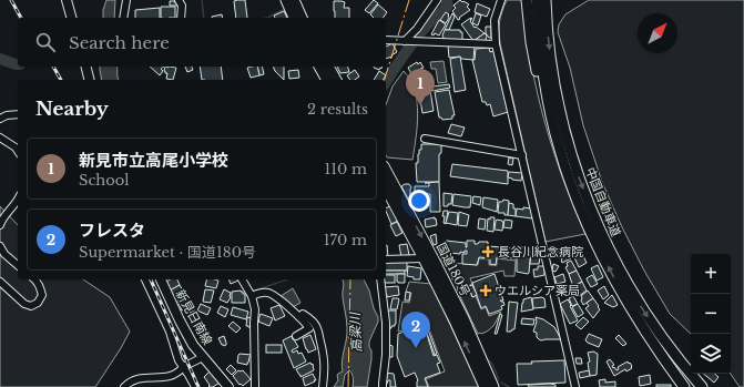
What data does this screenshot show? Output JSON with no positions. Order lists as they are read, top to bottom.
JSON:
{
  "streets": {
    "highway": ["中国自動車道", "国道180号"],
    "main road": ["新見日南線"]
  },
  "water": ["高梁川"],
  "places": {
    "health": ["長谷川紀念病院", "ウエルシア薬局"]
  },
  "north": "top right",
  "page": {
    "search": "Search here",
    "pins": ["1", "2"],
    "heading": ["Nearby", "2 results"],
    "list": [
      {
        "mark": "1",
        "name": "新見市立高尾小学校",
        "note": "School",
        "value": "110 m"
      },
      {
        "mark": "2",
        "name": "フレスタ",
        "note": "Supermarket · 国道180号",
        "value": "170 m"
      }
    ],
    "map_buttons": ["+", "−"]
  }
}
